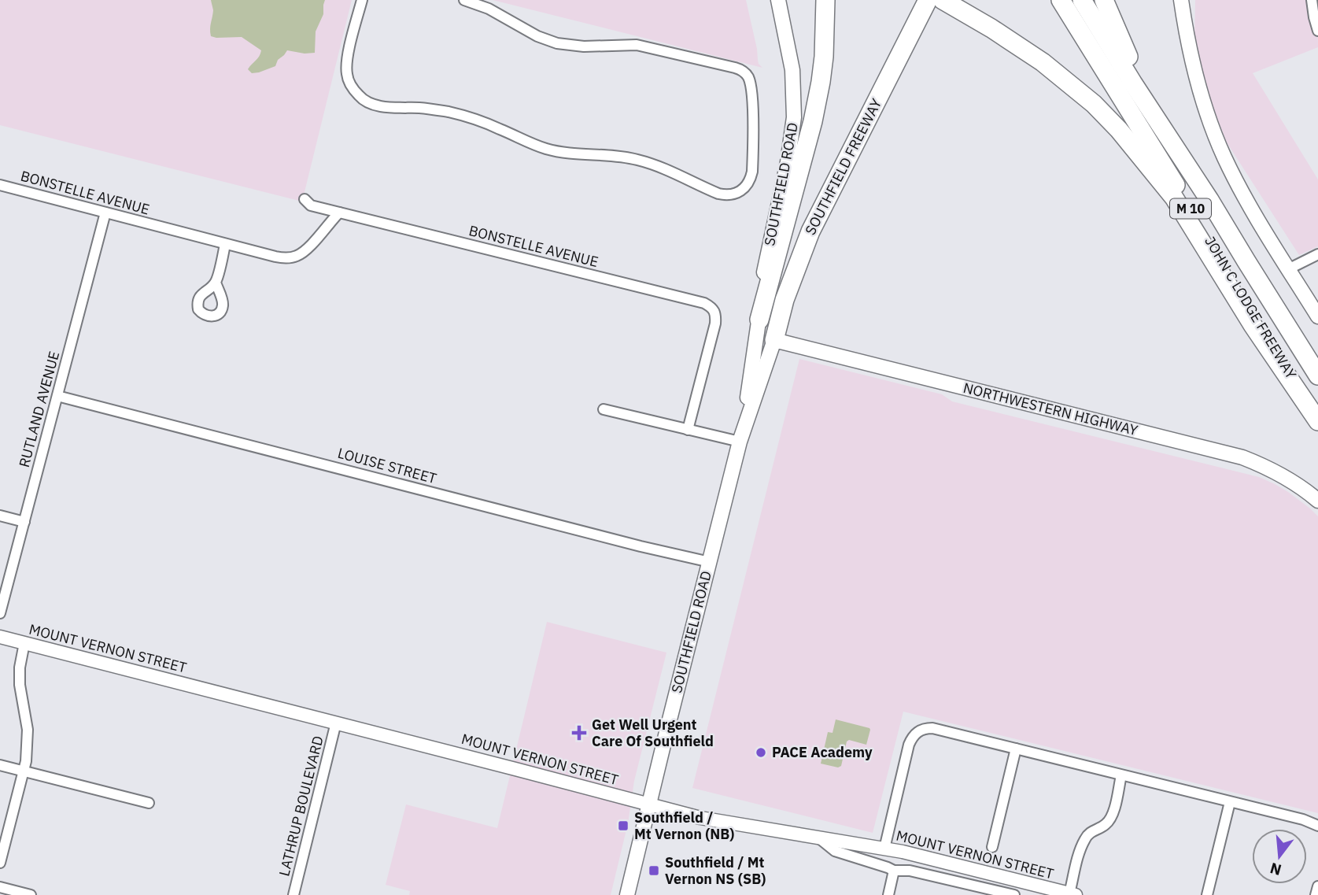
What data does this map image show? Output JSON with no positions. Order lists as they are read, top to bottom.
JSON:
{
  "streets": {
    "highway": ["SOUTHFIELD FREEWAY", "M 10", "JOHN C LODGE FREEWAY"],
    "main road": ["SOUTHFIELD ROAD", "NORTHWESTERN HIGHWAY"],
    "street": [
      "BONSTELLE AVENUE",
      "RUTLAND AVENUE",
      "LOUISE STREET",
      "MOUNT VERNON STREET",
      "LATHRUP BOULEVARD"
    ]
  },
  "crossings": [
    ["SOUTHFIELD FREEWAY", "SOUTHFIELD ROAD"],
    ["SOUTHFIELD FREEWAY", "NORTHWESTERN HIGHWAY"],
    ["SOUTHFIELD ROAD", "NORTHWESTERN HIGHWAY"],
    ["SOUTHFIELD ROAD", "LOUISE STREET"],
    ["SOUTHFIELD ROAD", "MOUNT VERNON STREET"],
    ["BONSTELLE AVENUE", "RUTLAND AVENUE"],
    ["RUTLAND AVENUE", "LOUISE STREET"],
    ["MOUNT VERNON STREET", "LATHRUP BOULEVARD"]
  ],
  "places": {
    "health": ["Get Well Urgent Care Of Southfield"],
    "other": ["PACE Academy"],
    "transit": ["Southfield / Mt Vernon (NB)", "Southfield / Mt Vernon NS (SB)"]
  },
  "north": "bottom"
}
